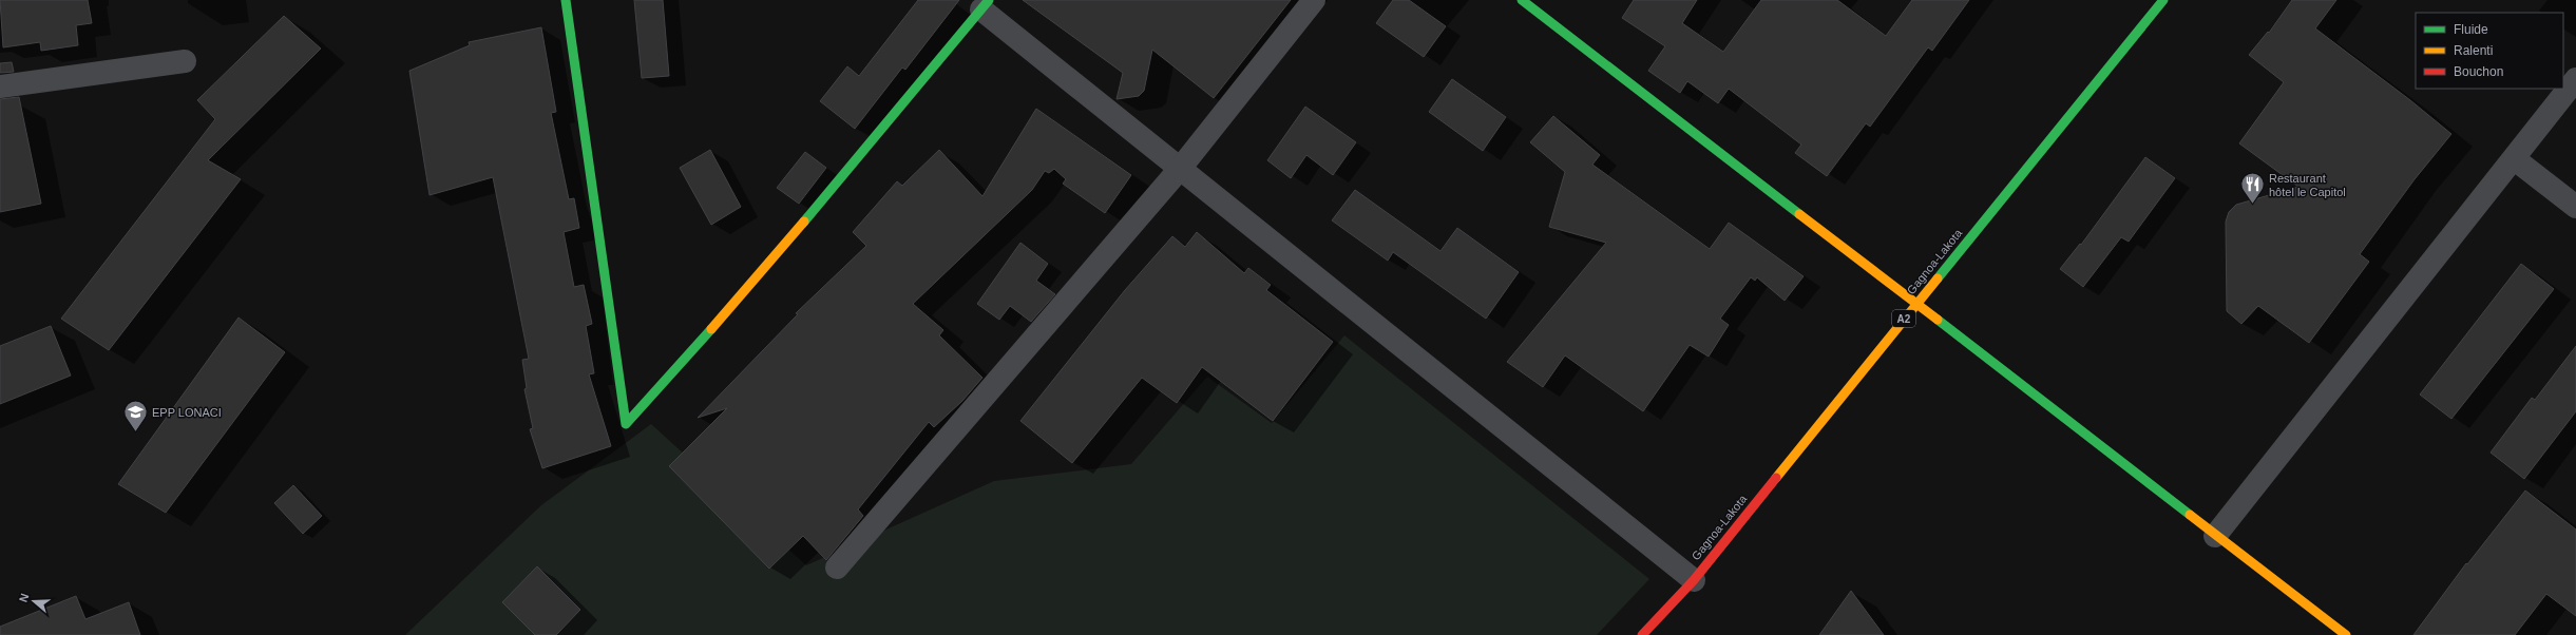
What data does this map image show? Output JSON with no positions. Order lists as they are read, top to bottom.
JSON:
{
  "streets": {
    "street": ["Gagnoa-Lakota", "A2"]
  },
  "places": {
    "restaurant": ["Restaurant hôtel le Capitol"],
    "school or university": ["EPP LONACI"]
  },
  "legend": ["Fluide", "Ralenti", "Bouchon"],
  "north": "left"
}
